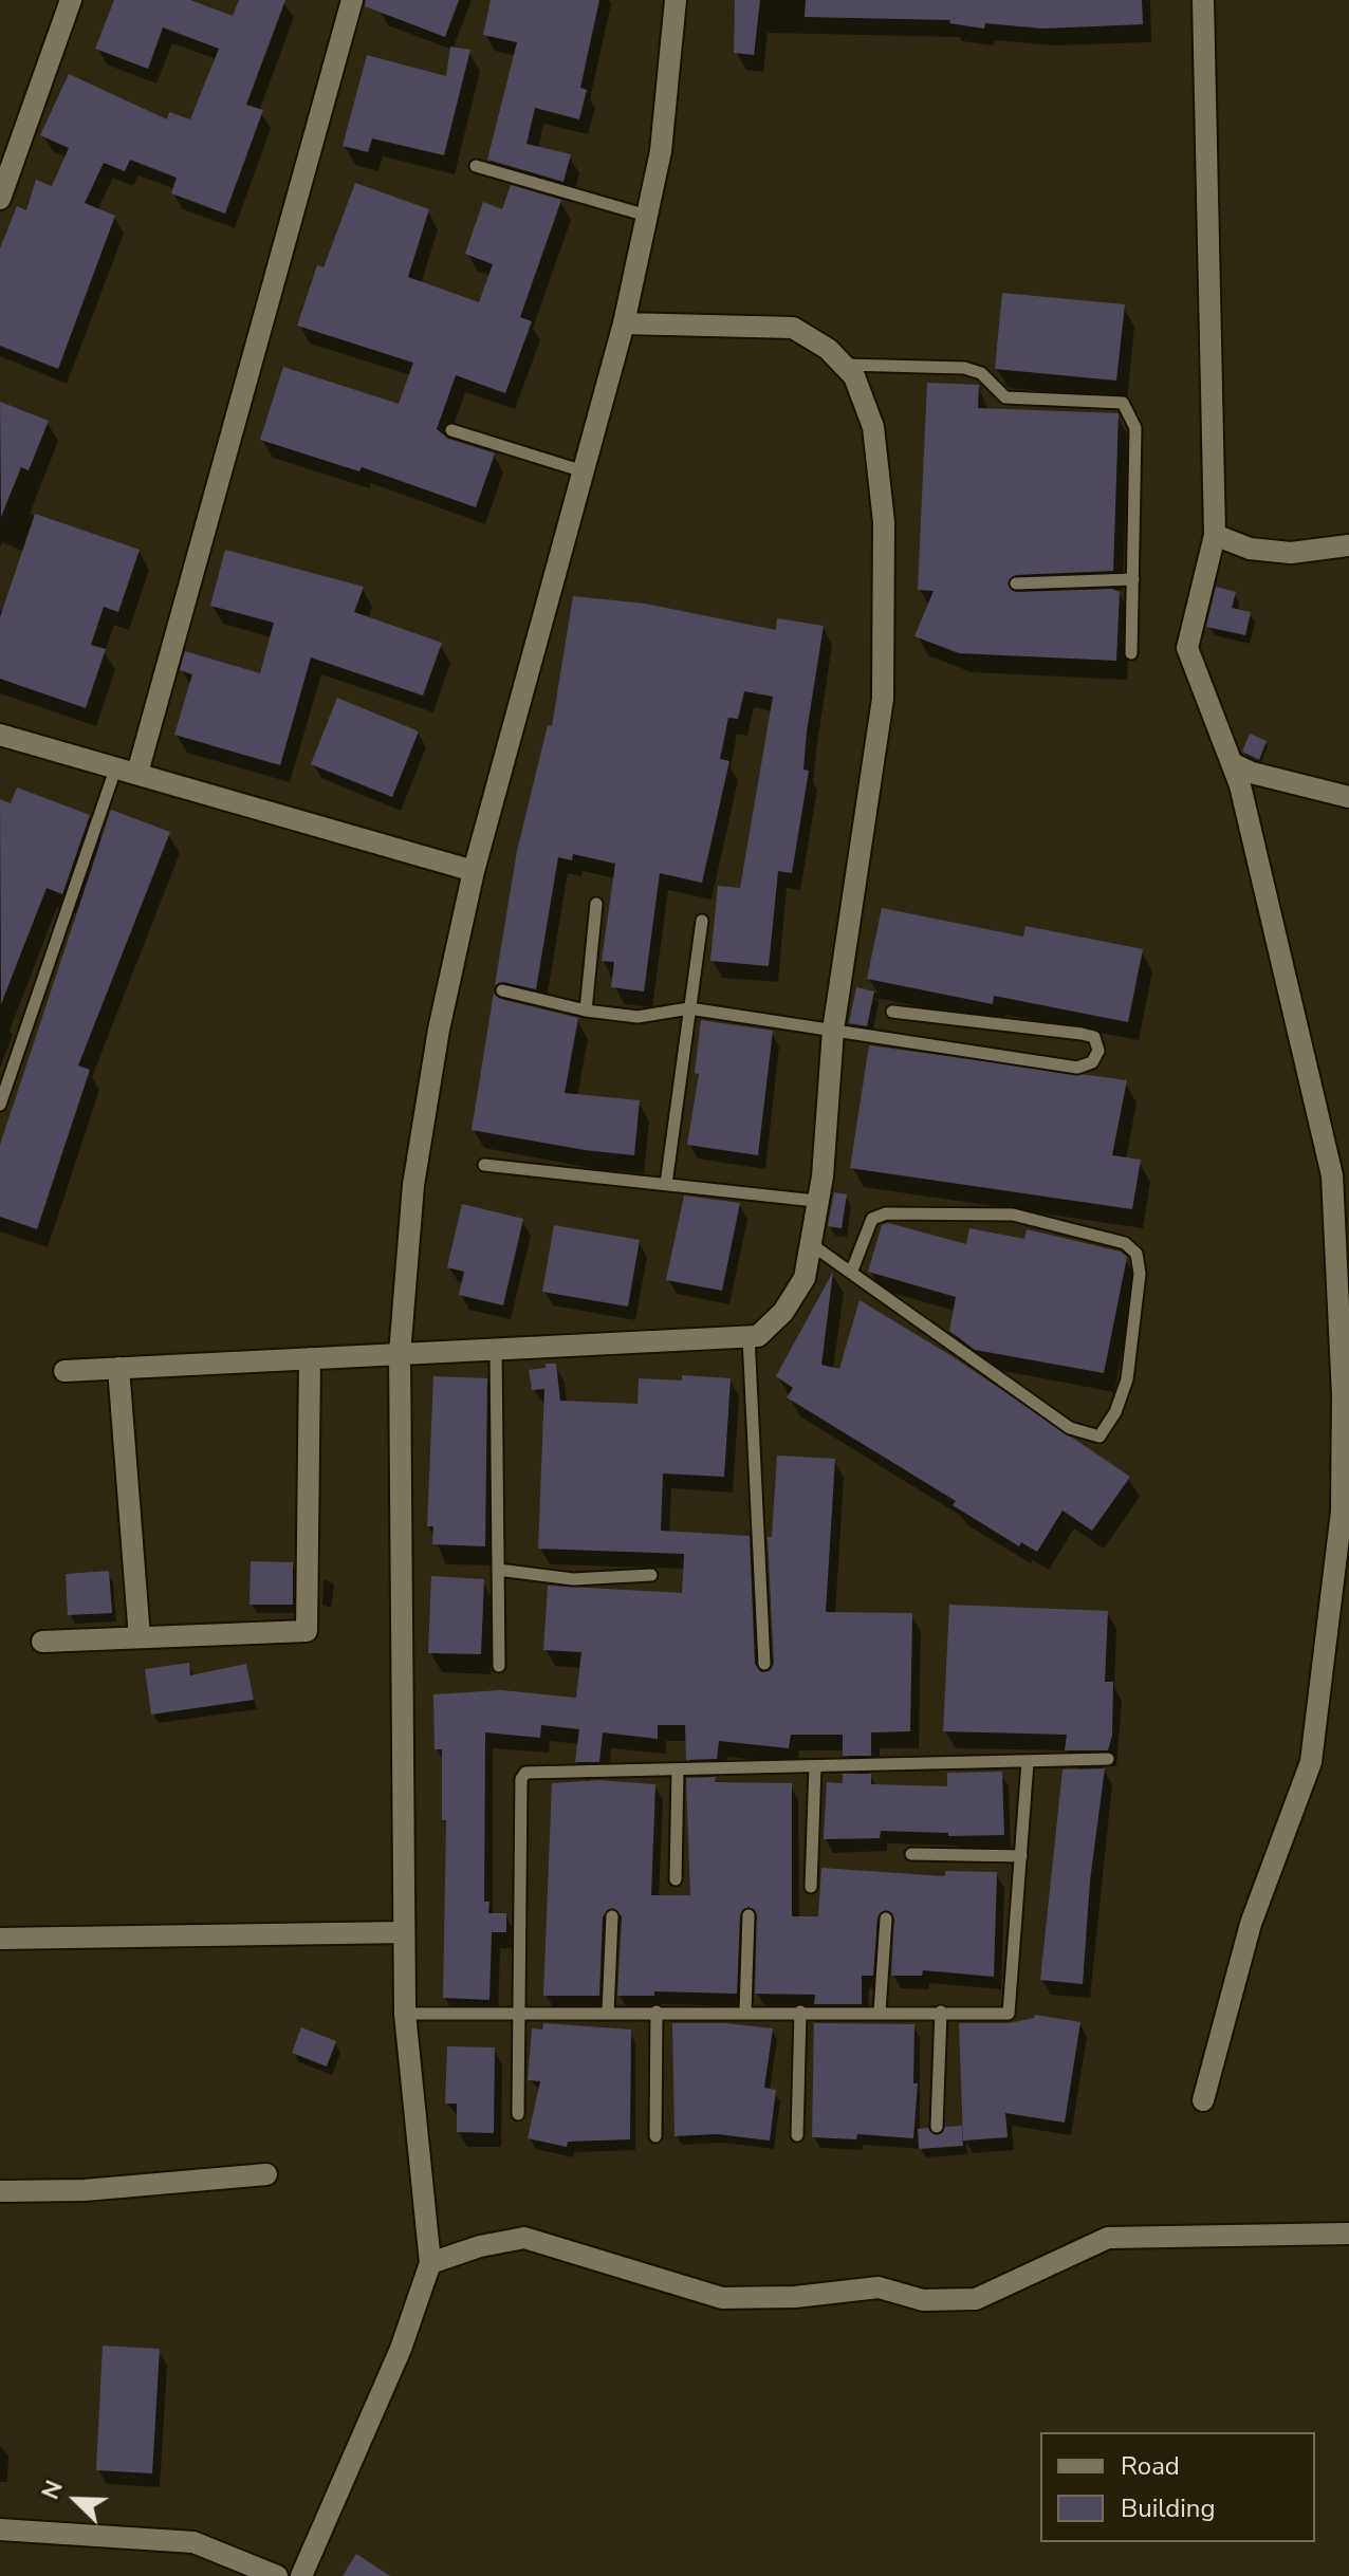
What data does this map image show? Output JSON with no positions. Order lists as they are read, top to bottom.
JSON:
{
  "legend": ["Road", "Building"],
  "north": "top left"
}
